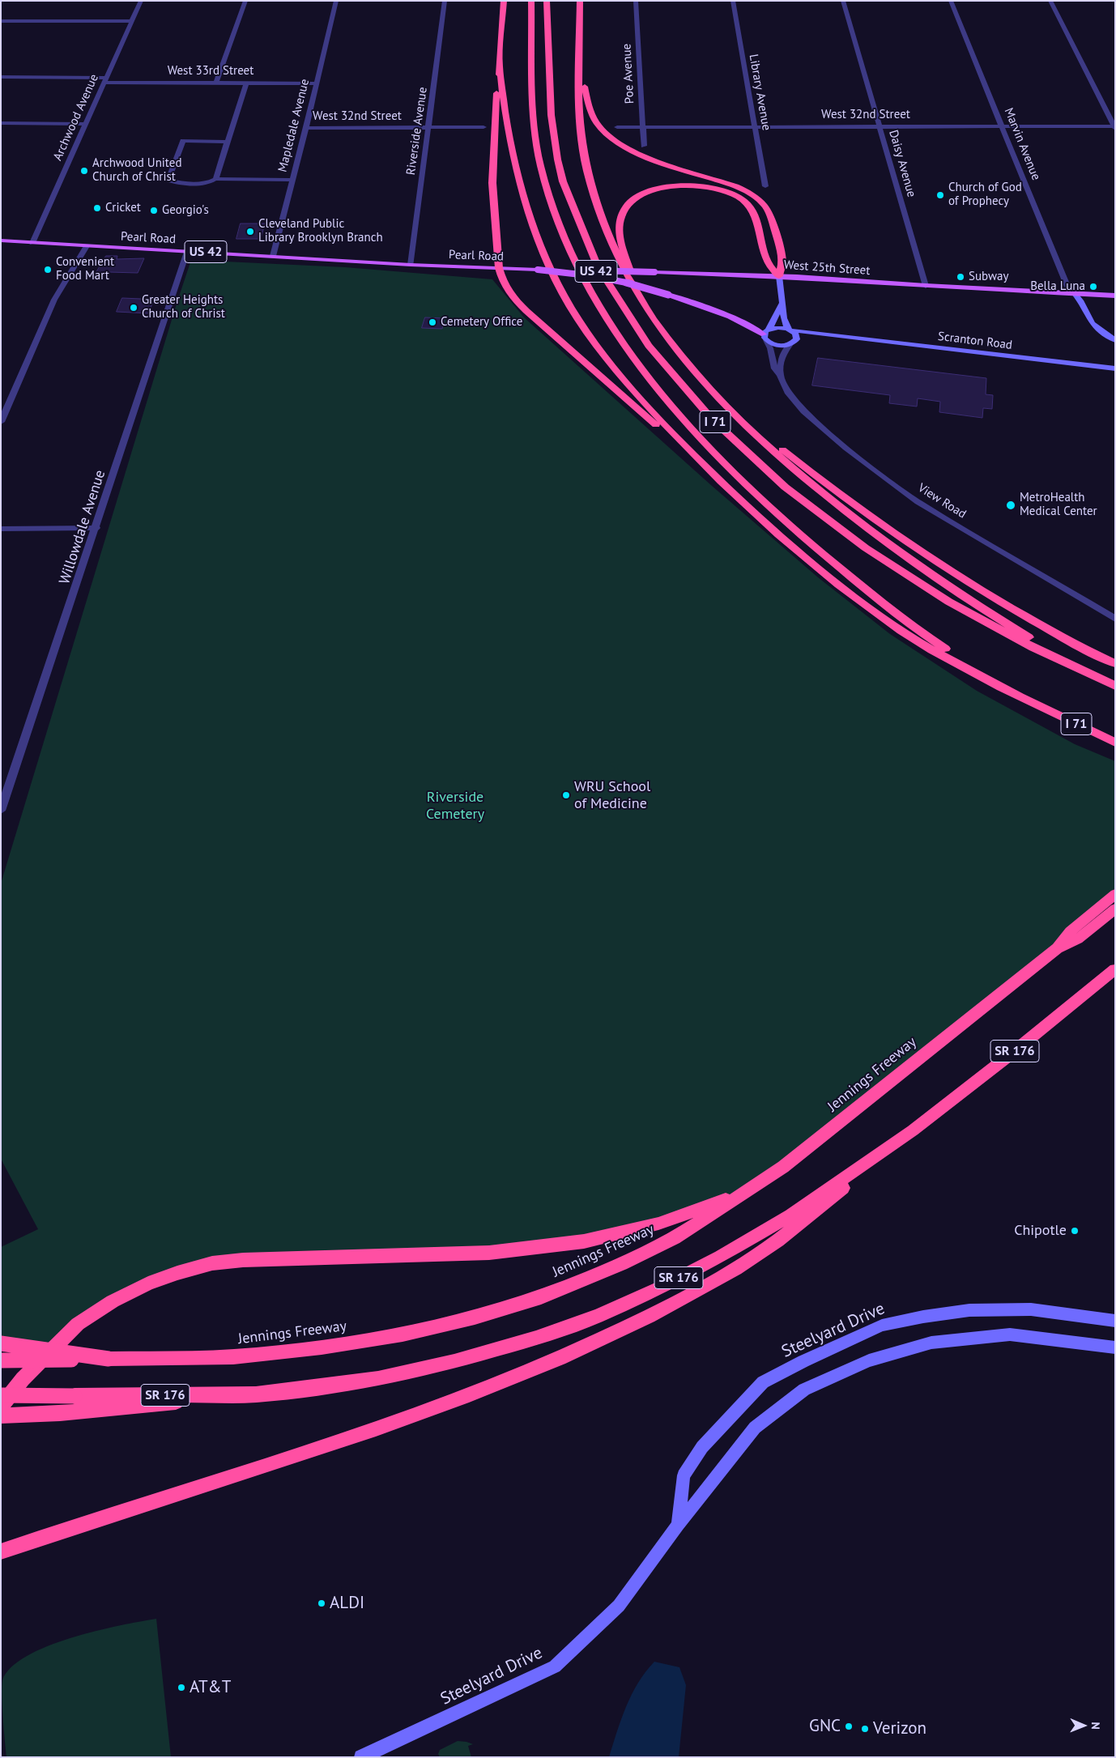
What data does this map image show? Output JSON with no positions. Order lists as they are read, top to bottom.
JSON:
{
  "streets": {
    "highway": ["I 71", "SR 176", "Jennings Freeway"],
    "main road": ["Pearl Road", "US 42", "West 25th Street"],
    "street": [
      "West 33rd Street",
      "Poe Avenue",
      "Library Avenue",
      "West 32nd Street",
      "Archwood Avenue",
      "Mapledale Avenue",
      "Riverside Avenue",
      "Marvin Avenue",
      "Daisy Avenue",
      "Scranton Road",
      "View Road",
      "Willowdale Avenue",
      "Steelyard Drive"
    ]
  },
  "crossings": [
    ["West 33rd Street", "Archwood Avenue"],
    ["West 33rd Street", "Mapledale Avenue"],
    ["Poe Avenue", "West 32nd Street"],
    ["Library Avenue", "West 32nd Street"],
    ["West 32nd Street", "Mapledale Avenue"],
    ["West 32nd Street", "Riverside Avenue"],
    ["West 32nd Street", "Marvin Avenue"],
    ["West 32nd Street", "Daisy Avenue"],
    ["Archwood Avenue", "Pearl Road"],
    ["Mapledale Avenue", "Pearl Road"],
    ["Riverside Avenue", "Pearl Road"],
    ["Marvin Avenue", "West 25th Street"],
    ["Daisy Avenue", "West 25th Street"],
    ["Pearl Road", "West 25th Street"],
    ["Pearl Road", "Willowdale Avenue"],
    ["Scranton Road", "View Road"]
  ],
  "parks": ["Riverside Cemetery"],
  "places": [
    "Archwood United Church of Christ",
    "Church of God of Prophecy",
    "Cricket",
    "Georgio's",
    "Cleveland Public Library Brooklyn Branch",
    "Convenient Food Mart",
    "Subway",
    "Bella Luna",
    "Greater Heights Church of Christ",
    "Cemetery Office",
    "MetroHealth Medical Center",
    "WRU School of Medicine",
    "Chipotle",
    "ALDI",
    "AT&T",
    "GNC",
    "Verizon"
  ],
  "north": "right"
}
